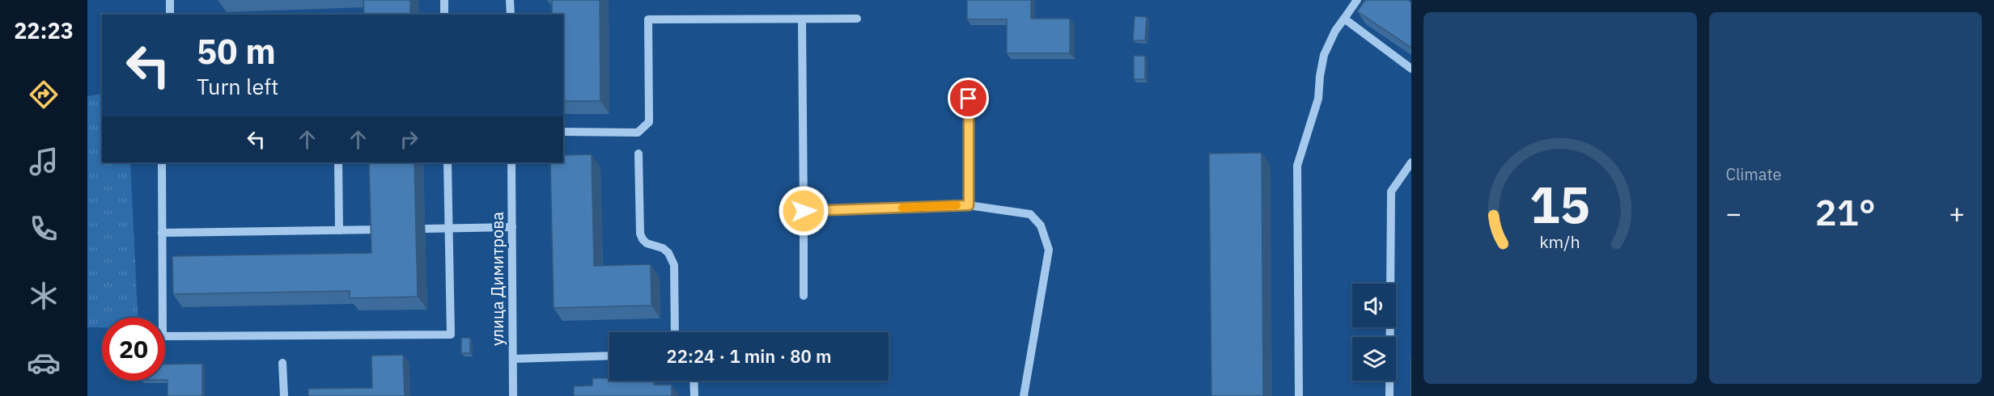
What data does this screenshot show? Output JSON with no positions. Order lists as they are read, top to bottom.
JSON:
{
  "streets": {
    "street": ["улица Димитрова"]
  },
  "page": {
    "tabs": "22:23",
    "tile": "Climate",
    "turn": ["50 m", "Turn left"],
    "heat": ["−", "21°", "+"],
    "limit": "20",
    "trip": "22:24 · 1 min · 80 m",
    "gauge": ["15", "km/h"]
  }
}
